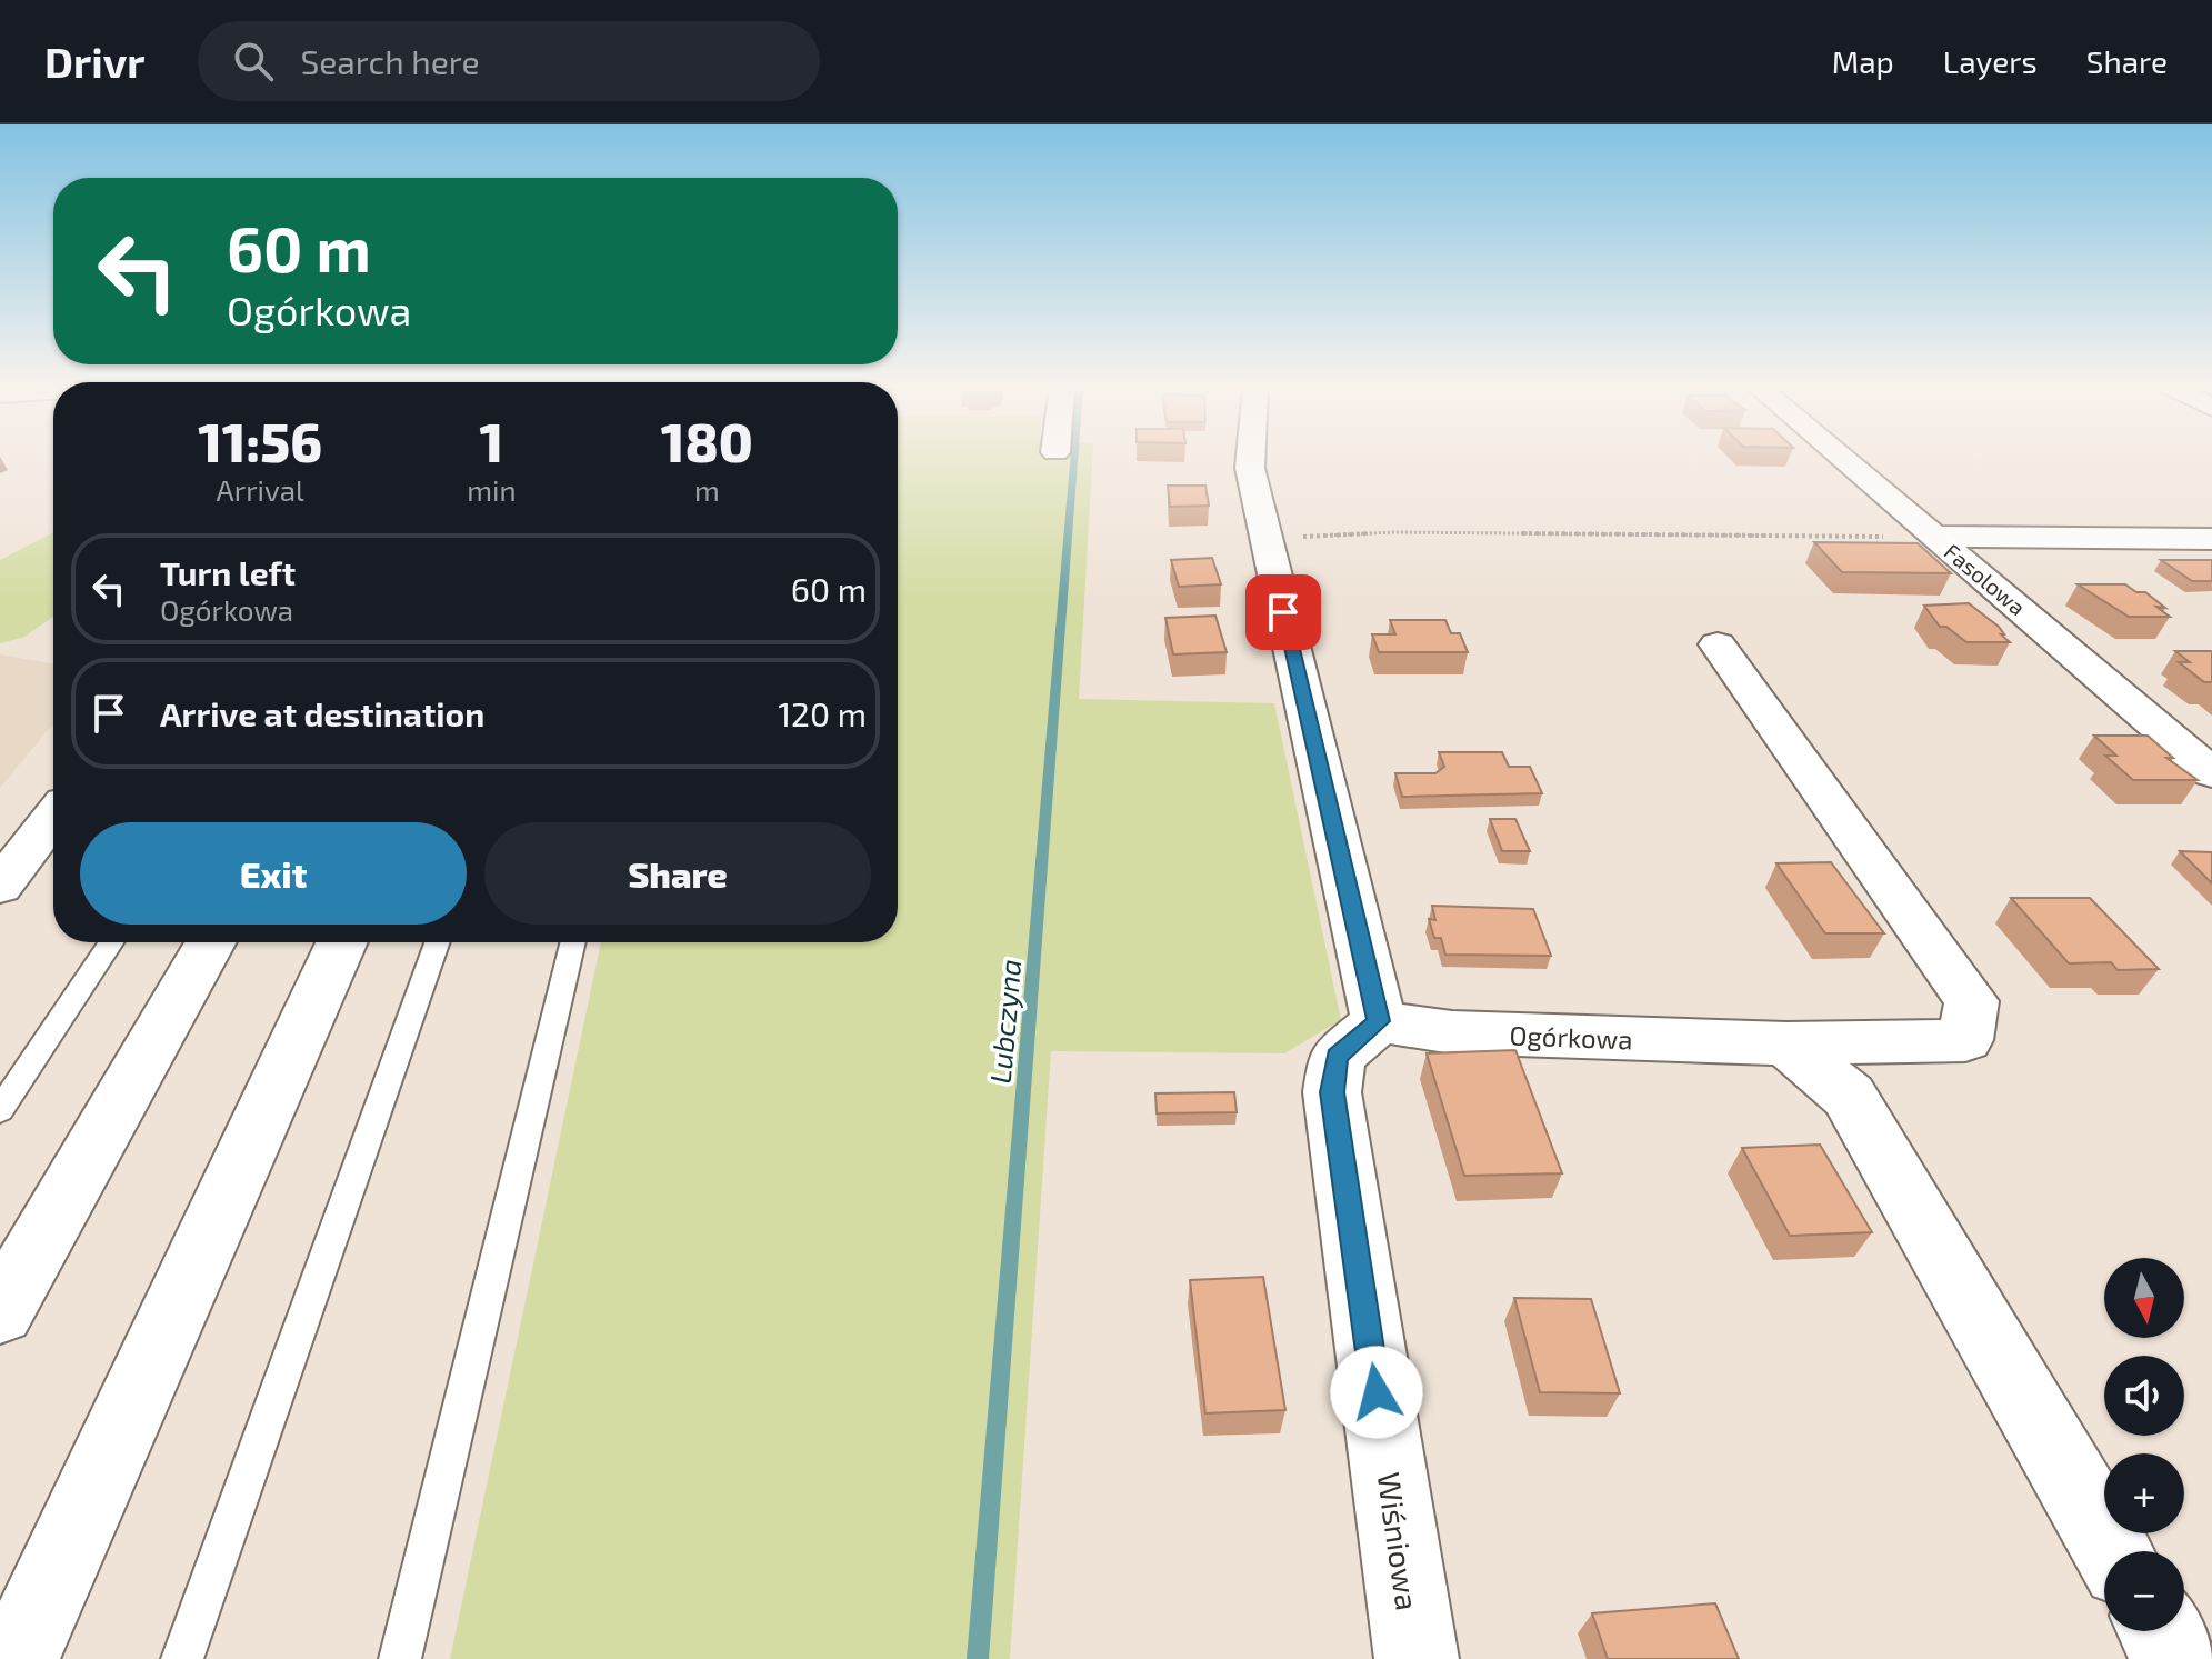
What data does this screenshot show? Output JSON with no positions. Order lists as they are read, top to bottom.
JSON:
{
  "streets": {
    "main road": ["Fasolowa", "Ogórkowa", "Wiśniowa"]
  },
  "crossings": [
    ["Ogórkowa", "Wiśniowa"]
  ],
  "water": ["Lubczyna"],
  "north": "bottom",
  "page": {
    "header": "Drivr",
    "search": "Search here",
    "nav": ["Map", "Layers", "Share"],
    "turn": ["60 m", "Ogórkowa"],
    "eta": [
      "11:56",
      "Arrival",
      "1",
      "min",
      "180",
      "m"
    ],
    "list": [
      {
        "name": "Turn left",
        "note": "Ogórkowa",
        "value": "60 m"
      },
      {
        "name": "Arrive at destination",
        "value": "120 m"
      }
    ],
    "buttons": ["Exit", "Share"],
    "map_buttons": ["+", "−"]
  }
}
